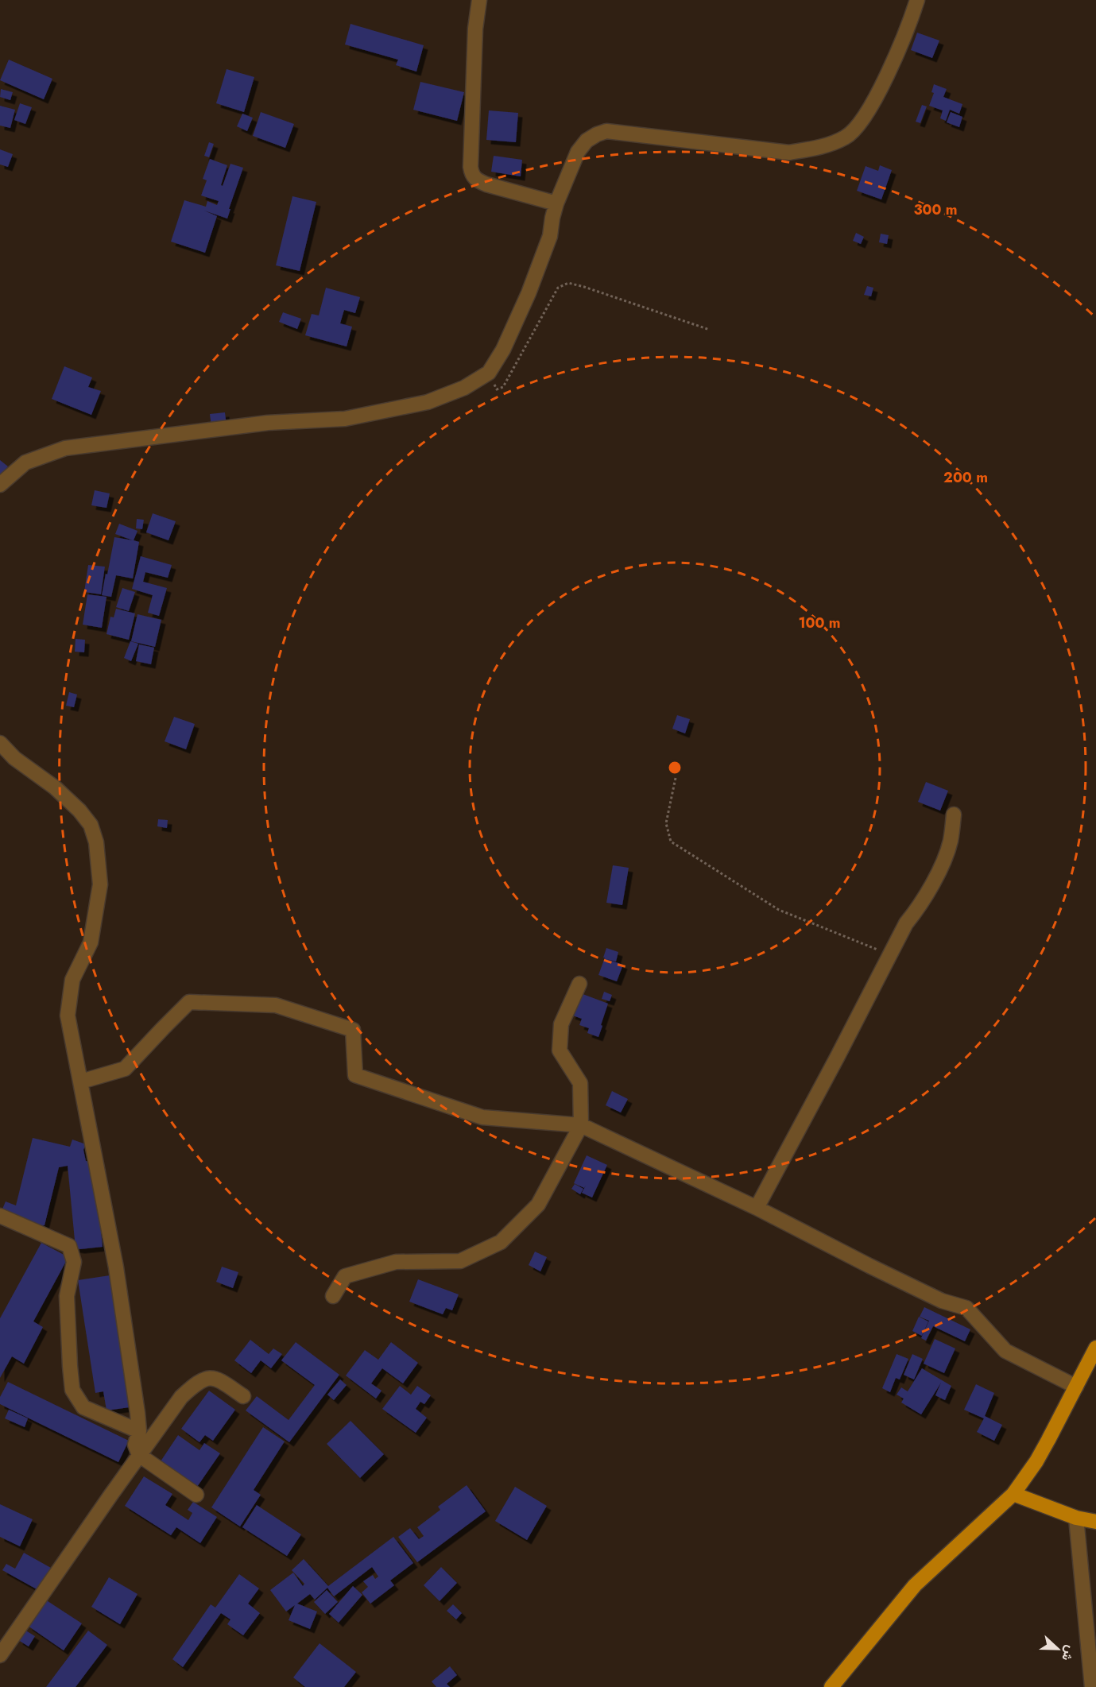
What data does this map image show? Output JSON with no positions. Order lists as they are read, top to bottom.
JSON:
{
  "north": "right",
  "rings": ["300 m", "200 m", "100 m"]
}
